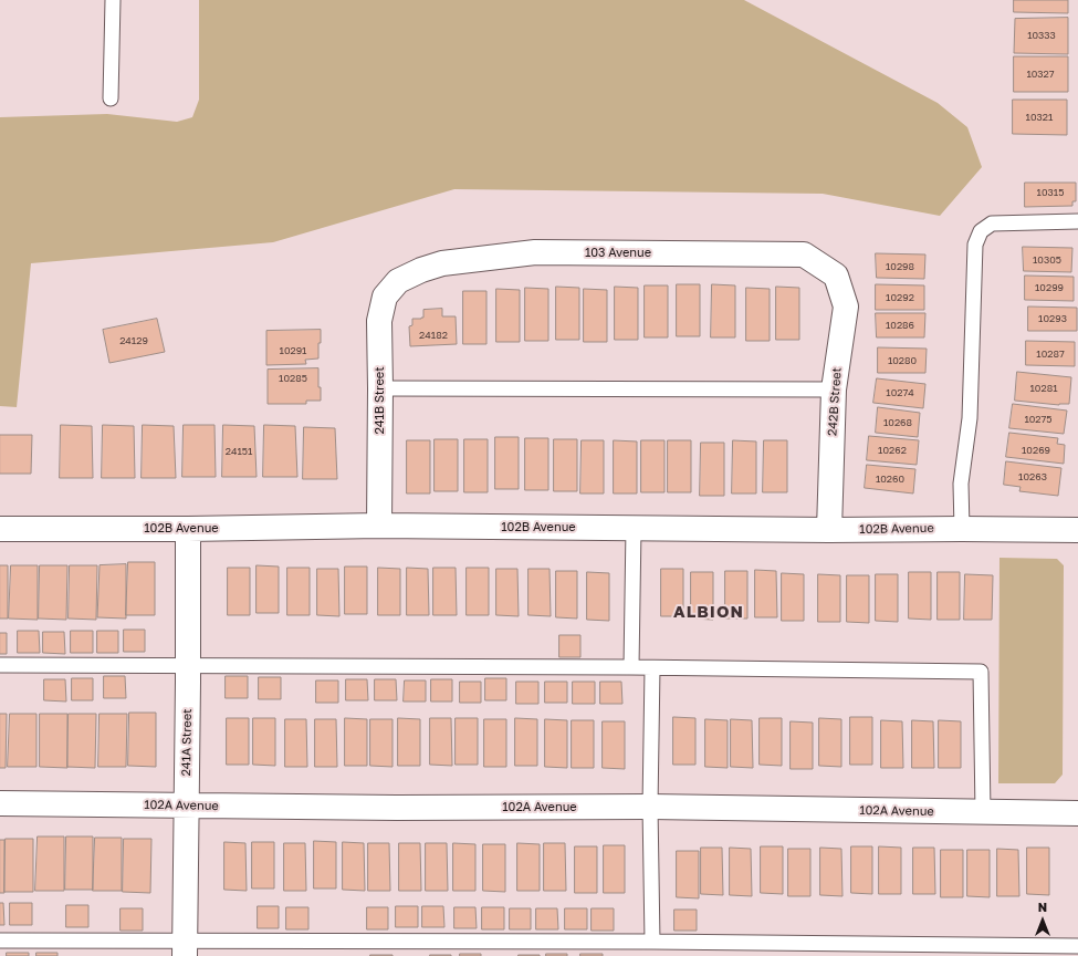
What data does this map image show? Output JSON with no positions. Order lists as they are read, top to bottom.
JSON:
{
  "streets": {
    "street": [
      "103 Avenue",
      "241B Street",
      "242B Street",
      "102B Avenue",
      "241A Street",
      "102A Avenue"
    ]
  },
  "crossings": [
    ["103 Avenue", "241B Street"],
    ["103 Avenue", "242B Street"],
    ["241B Street", "102B Avenue"],
    ["242B Street", "102B Avenue"],
    ["102B Avenue", "241A Street"],
    ["241A Street", "102A Avenue"]
  ],
  "districts": ["ALBION"],
  "house_numbers": [
    "10333",
    "10327",
    "10321",
    "10315",
    "10305",
    "10298",
    "10299",
    "10292",
    "10293",
    "10286",
    "24182",
    "24129",
    "10291",
    "10287",
    "10280",
    "10285",
    "10281",
    "10274",
    "10275",
    "10268",
    "10262",
    "10269",
    "24151",
    "10263",
    "10260"
  ],
  "north": "top"
}
